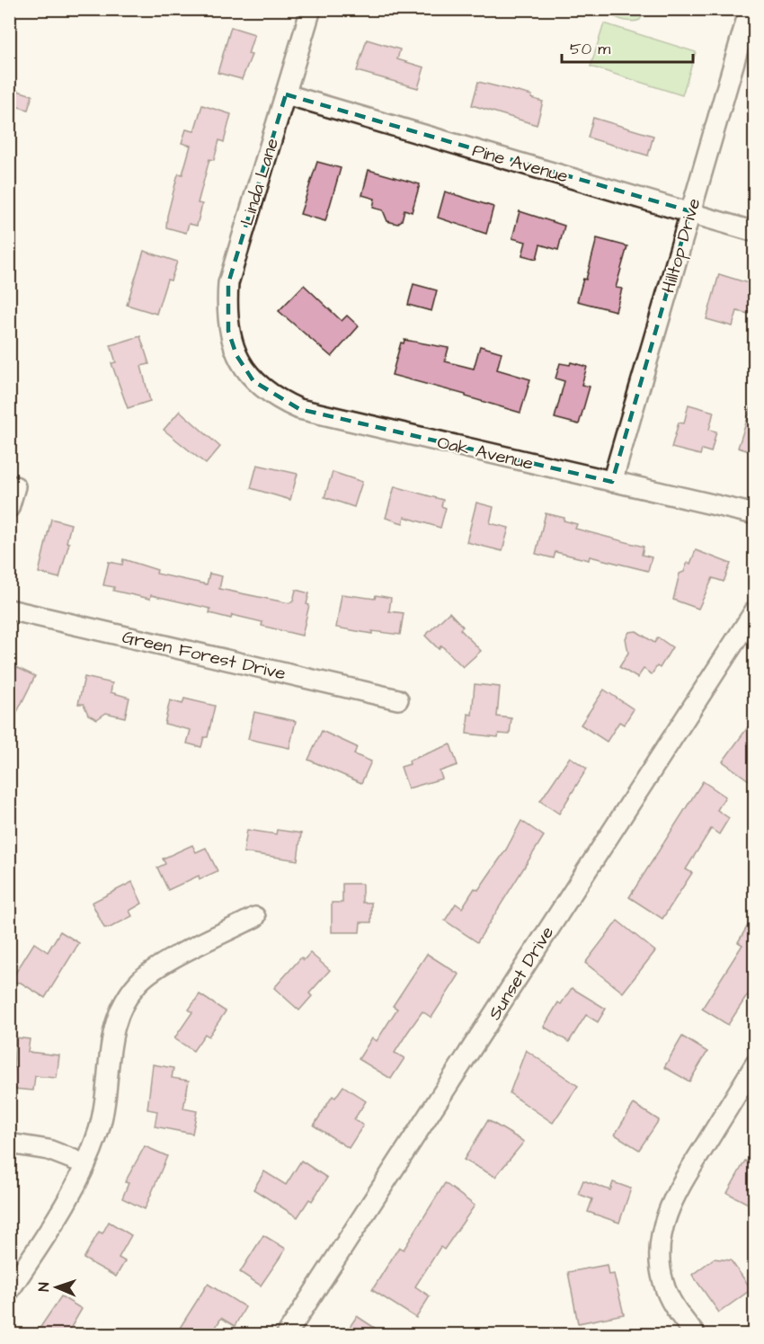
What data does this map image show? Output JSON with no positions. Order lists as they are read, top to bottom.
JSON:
{
  "streets": {
    "street": [
      "Pine Avenue",
      "Linda Lane",
      "Hilltop Drive",
      "Oak Avenue",
      "Green Forest Drive",
      "Sunset Drive"
    ]
  },
  "crossings": [
    ["Pine Avenue", "Linda Lane"],
    ["Pine Avenue", "Hilltop Drive"],
    ["Linda Lane", "Oak Avenue"],
    ["Hilltop Drive", "Oak Avenue"]
  ],
  "scale_bar": "50 m",
  "north": "left"
}
